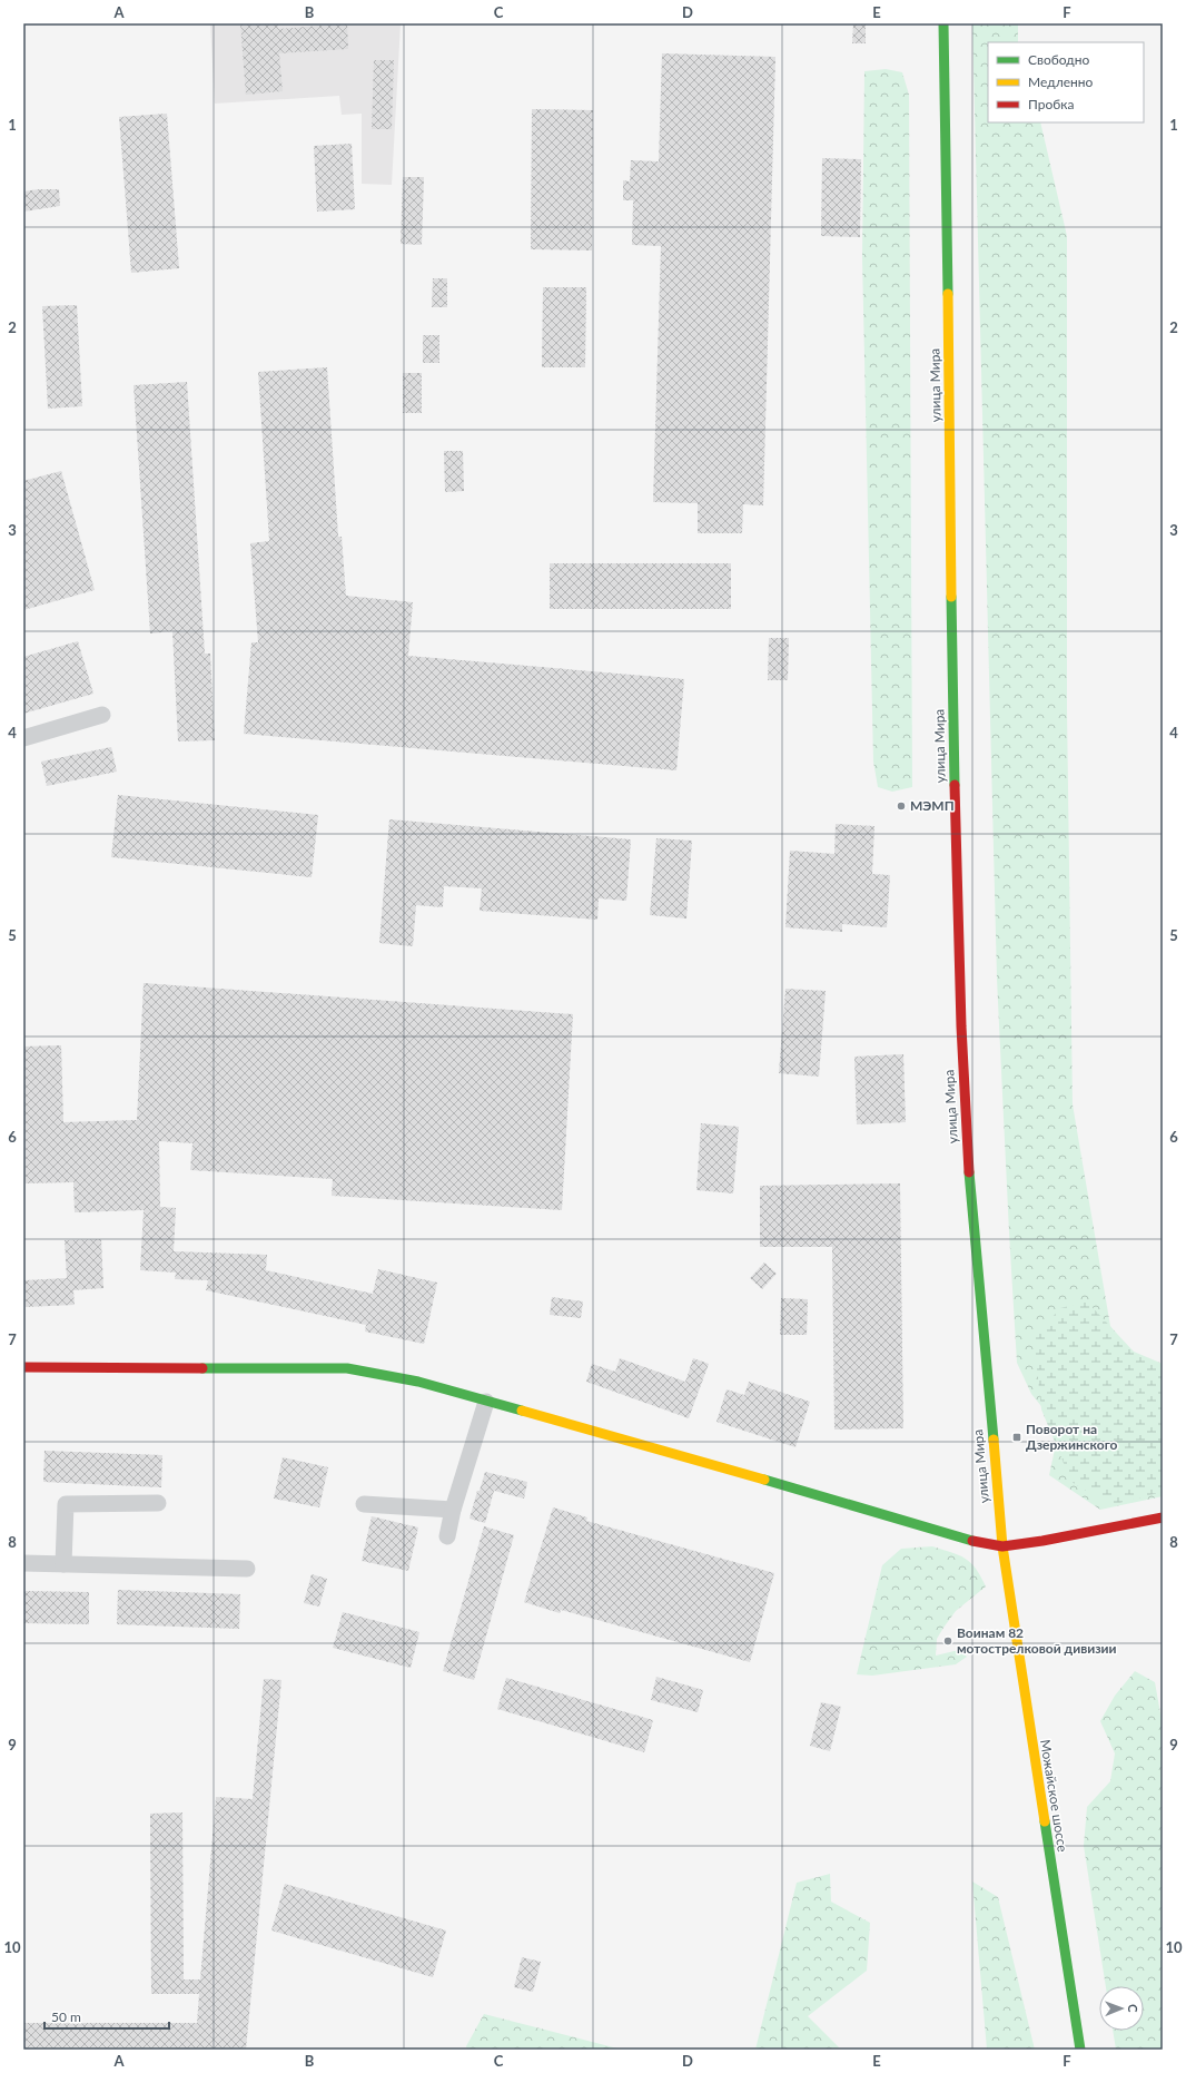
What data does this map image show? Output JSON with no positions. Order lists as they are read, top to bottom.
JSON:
{
  "streets": {
    "main road": ["улица Мира", "Можайское шоссе"]
  },
  "crossings": [
    ["улица Мира", "Можайское шоссе"]
  ],
  "places": {
    "other": ["МЭМП", "Воинам 82 мотострелковой дивизии"],
    "transit": ["Поворот на Дзержинского"]
  },
  "legend": ["Свободно", "Медленно", "Пробка"],
  "scale_bar": "50 m",
  "north": "right",
  "grid": {
    "columns": [
      "A",
      "B",
      "C",
      "D",
      "E",
      "F"
    ],
    "rows": [
      "1",
      "2",
      "3",
      "4",
      "5",
      "6",
      "7",
      "8",
      "9",
      "10"
    ]
  }
}
